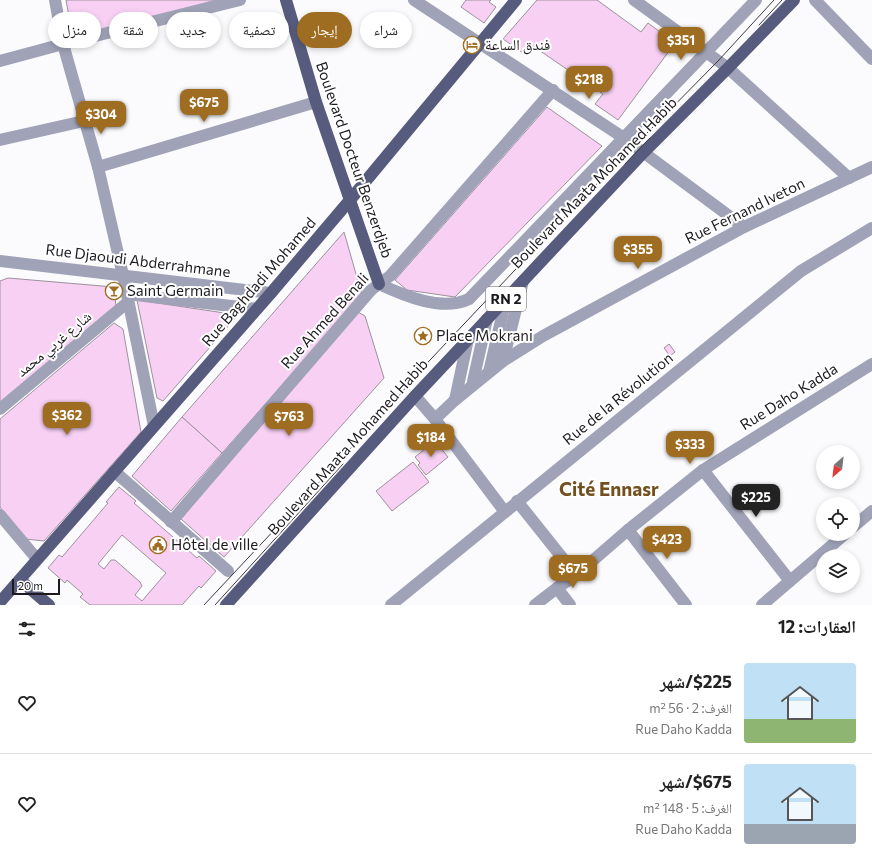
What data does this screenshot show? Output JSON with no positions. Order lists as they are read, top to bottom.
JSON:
{
  "streets": {
    "main road": [
      "Boulevard Docteur Benzerdjeb",
      "Boulevard Maata Mohamed Habib",
      "Rue Baghdadi Mohamed",
      "RN 2"
    ],
    "street": [
      "Rue Fernand Iveton",
      "Rue Djaoudi Abderrahmane",
      "Rue Ahmed Benali",
      "شارع غربي محمد",
      "Rue Daho Kadda",
      "Rue de la Révolution"
    ]
  },
  "crossings": [
    ["Boulevard Docteur Benzerdjeb", "Boulevard Maata Mohamed Habib"],
    ["Boulevard Docteur Benzerdjeb", "Rue Baghdadi Mohamed"],
    ["Boulevard Docteur Benzerdjeb", "Rue Ahmed Benali"],
    ["Boulevard Maata Mohamed Habib", "Rue Ahmed Benali"],
    ["Rue Djaoudi Abderrahmane", "Rue Baghdadi Mohamed"]
  ],
  "districts": ["Cité Ennasr"],
  "places": {
    "hotel": ["فندق الساعة"],
    "bar": ["Saint Germain"],
    "place": ["Place Mokrani"],
    "public building": ["Hôtel de ville"]
  },
  "scale_bar": "20 m",
  "north": "bottom left",
  "page": {
    "chip": [
      "شراء",
      "إيجار",
      "تصفية",
      "جديد",
      "شقة",
      "منزل"
    ],
    "price": [
      "$351",
      "$218",
      "$675",
      "$304",
      "$355",
      "$362",
      "$763",
      "$184",
      "$333",
      "$225",
      "$423",
      "$675"
    ],
    "scale": "20 m",
    "heading": "العقارات: 12",
    "list": [
      {
        "name": "$225/شهر",
        "note": "الغرف: 2 · 56 m² · Rue Daho Kadda"
      },
      {
        "name": "$675/شهر",
        "note": "الغرف: 5 · 148 m² · Rue Daho Kadda"
      }
    ]
  }
}
